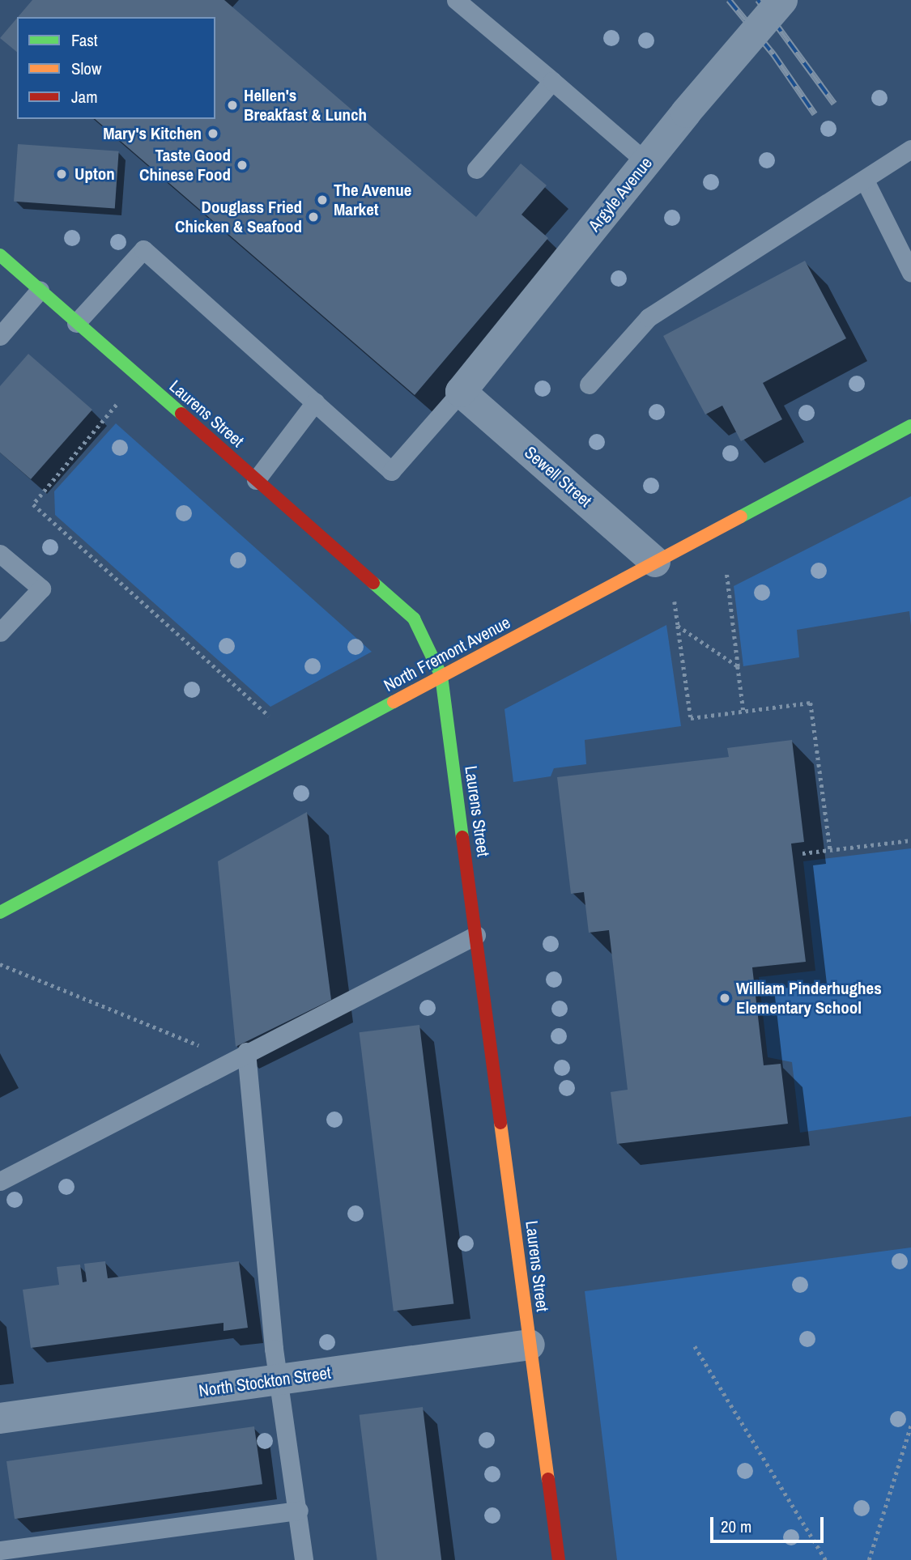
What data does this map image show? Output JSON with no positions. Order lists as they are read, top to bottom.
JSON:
{
  "streets": {
    "street": [
      "Argyle Avenue",
      "Laurens Street",
      "Sewell Street",
      "North Fremont Avenue",
      "North Stockton Street"
    ]
  },
  "crossings": [
    ["Argyle Avenue", "Sewell Street"],
    ["Laurens Street", "North Fremont Avenue"],
    ["Laurens Street", "North Stockton Street"],
    ["Sewell Street", "North Fremont Avenue"]
  ],
  "places": [
    "Hellen's Breakfast & Lunch",
    "Mary's Kitchen",
    "Taste Good Chinese Food",
    "Upton",
    "The Avenue Market",
    "Douglass Fried Chicken & Seafood",
    "William Pinderhughes Elementary School"
  ],
  "legend": ["Fast", "Slow", "Jam"],
  "scale_bar": "20 m"
}
